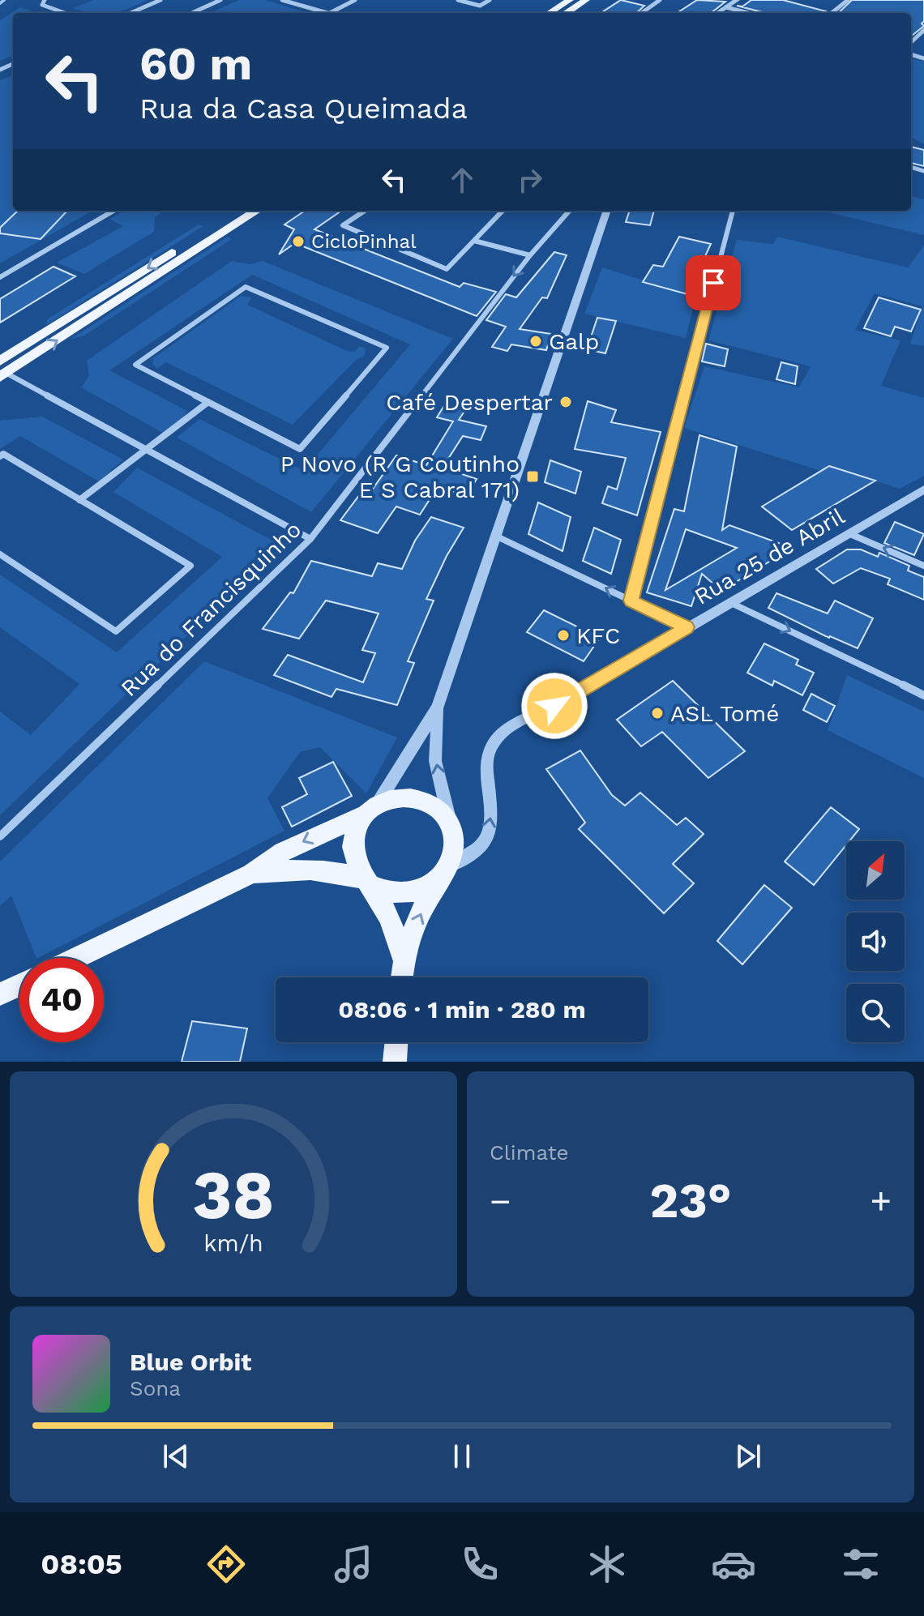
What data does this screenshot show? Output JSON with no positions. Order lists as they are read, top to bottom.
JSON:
{
  "streets": {
    "street": ["Rua 25 de Abril", "Rua do Francisquinho"]
  },
  "one_way": ["Rua 25 de Abril", "Rua do Francisquinho"],
  "places": {
    "other": [
      "CicloPinhal",
      "Galp",
      "Café Despertar",
      "KFC",
      "ASL Tomé"
    ],
    "transit": ["P Novo (R G Coutinho E S Cabral 171)"]
  },
  "north": "top right",
  "page": {
    "turn": ["60 m", "Rua da Casa Queimada"],
    "limit": "40",
    "trip": "08:06 · 1 min · 280 m",
    "tile": "Climate",
    "heat": ["−", "23°", "+"],
    "song": ["Blue Orbit", "Sona"],
    "tabs": "08:05",
    "gauge": ["38", "km/h"]
  }
}
